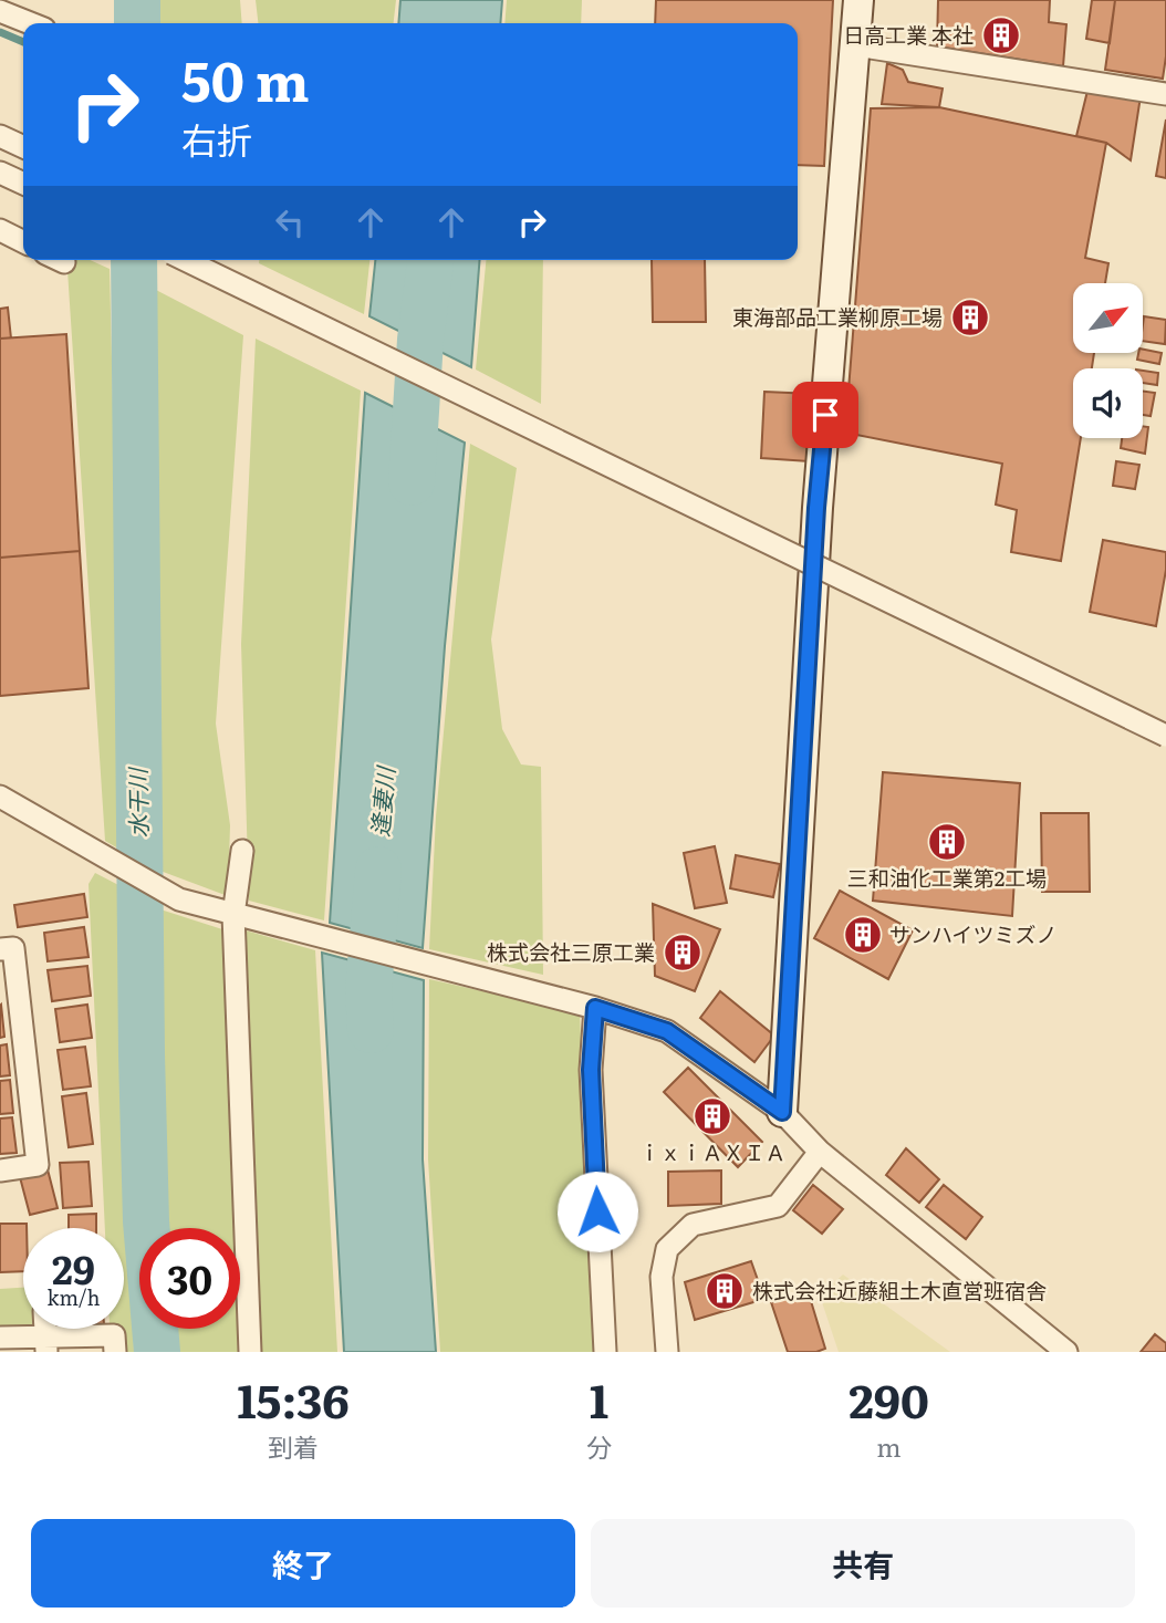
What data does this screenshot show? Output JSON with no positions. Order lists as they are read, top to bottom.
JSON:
{
  "water": ["逢妻川", "水干川"],
  "places": {
    "building": [
      "日高工業 本社",
      "東海部品工業柳原工場",
      "三和油化工業第2工場",
      "サンハイツミズノ",
      "株式会社三原工業",
      "ｉｘｉＡＸＩＡ",
      "株式会社近藤組土木直営班宿舎"
    ]
  },
  "north": "top right",
  "page": {
    "turn": ["50 m", "右折"],
    "speed": "29 km/h",
    "limit": "30",
    "eta": [
      "15:36",
      "到着",
      "1",
      "分",
      "290",
      "m"
    ],
    "buttons": ["終了", "共有"]
  }
}
